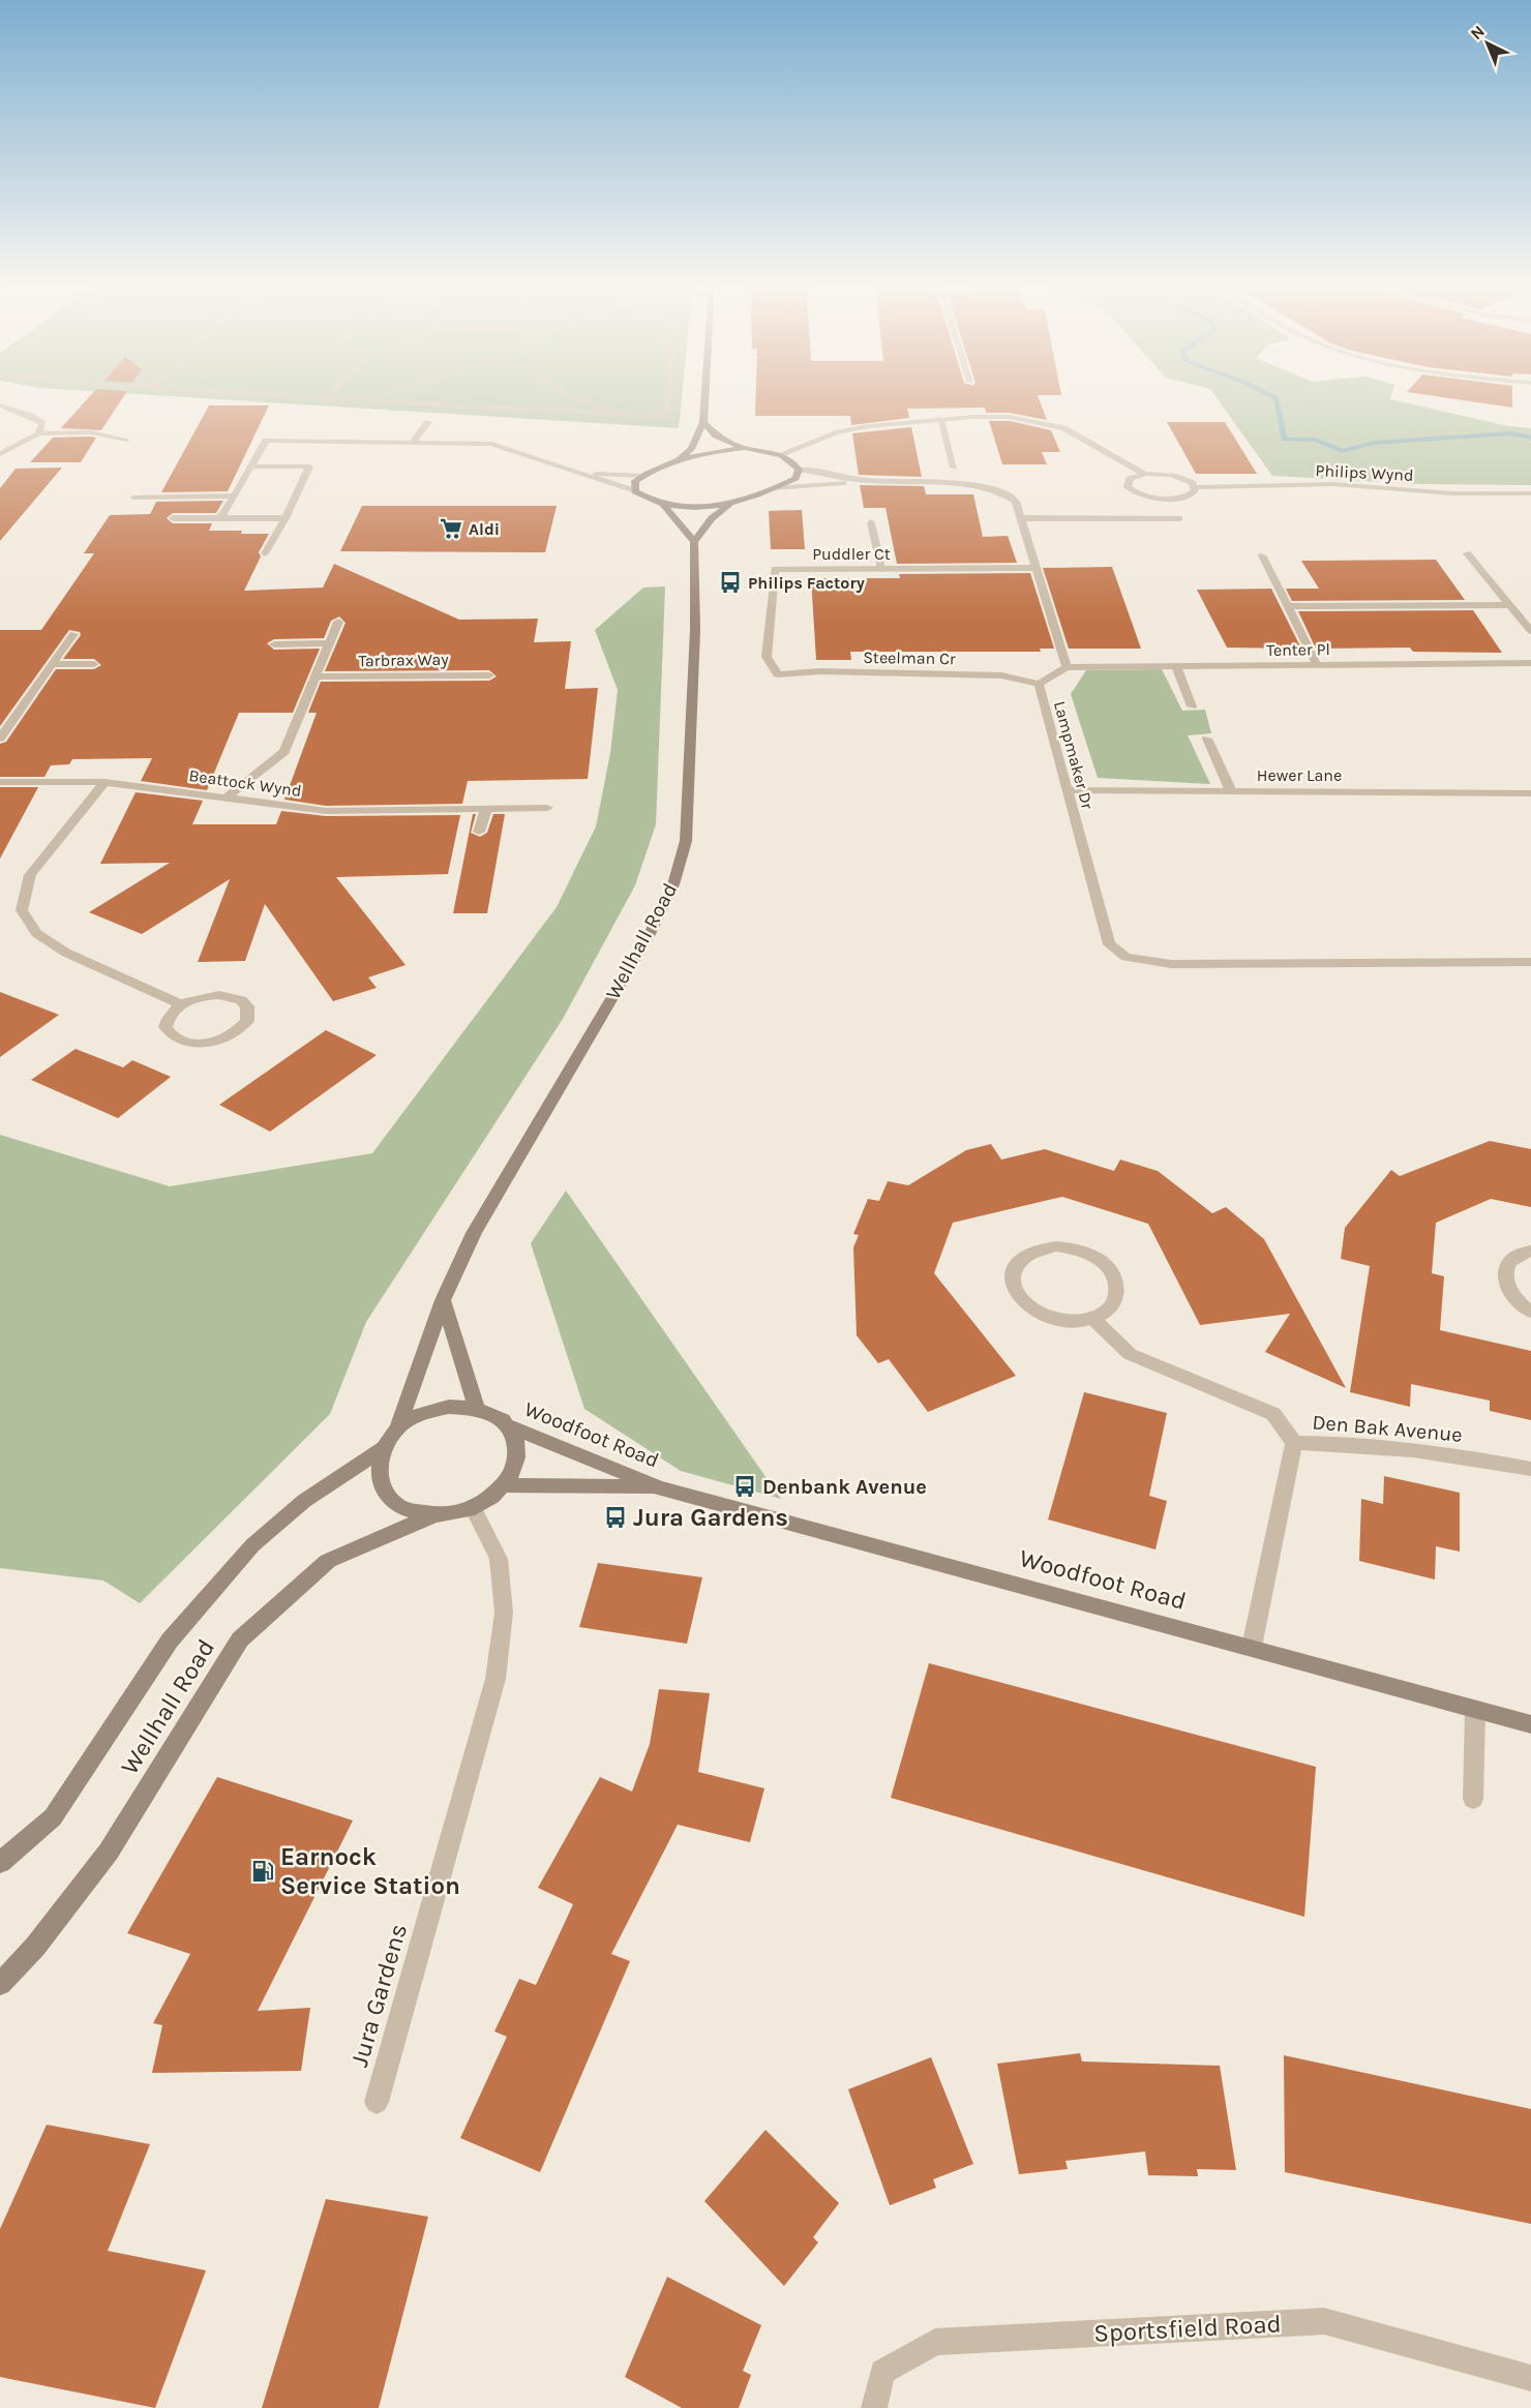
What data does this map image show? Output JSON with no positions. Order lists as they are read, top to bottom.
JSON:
{
  "streets": {
    "street": [
      "Philips Wynd",
      "Puddler Ct",
      "Tenter Pl",
      "Steelman Cr",
      "Tarbrax Way",
      "Lampmaker Dr",
      "Hewer Lane",
      "Beattock Wynd",
      "Wellhall Road",
      "Den Bak Avenue",
      "Woodfoot Road",
      "Jura Gardens",
      "Sportsfield Road"
    ]
  },
  "crossings": [
    ["Puddler Ct", "Steelman Cr"],
    ["Tenter Pl", "Lampmaker Dr"],
    ["Steelman Cr", "Lampmaker Dr"],
    ["Tarbrax Way", "Beattock Wynd"],
    ["Lampmaker Dr", "Hewer Lane"],
    ["Wellhall Road", "Woodfoot Road"],
    ["Wellhall Road", "Jura Gardens"],
    ["Woodfoot Road", "Jura Gardens"]
  ],
  "places": {
    "supermarket": ["Aldi"],
    "bus stop": ["Philips Factory", "Denbank Avenue", "Jura Gardens"],
    "fuel station": ["Earnock Service Station"]
  },
  "north": "top left"
}
